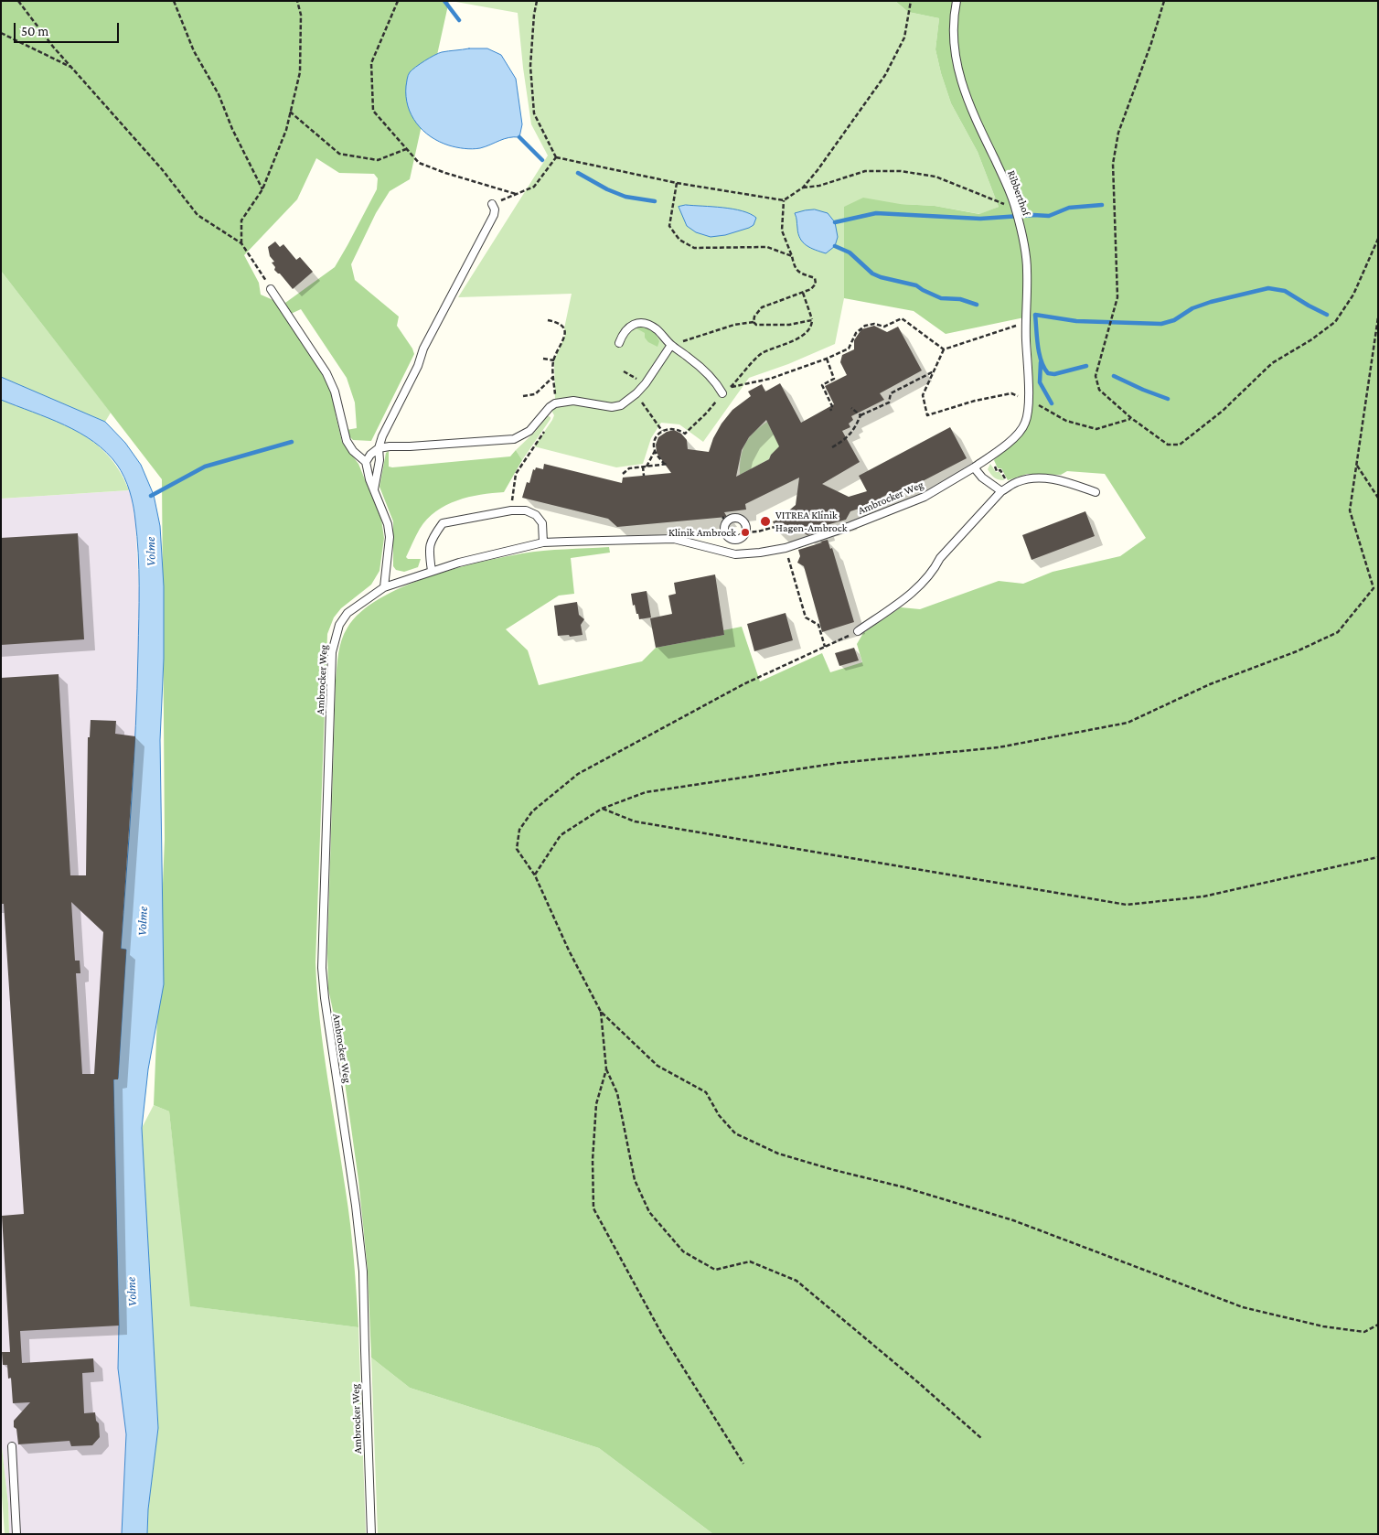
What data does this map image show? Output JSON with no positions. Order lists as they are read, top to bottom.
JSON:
{
  "streets": {
    "lane": ["Ribberthof", "Ambrocker Weg"]
  },
  "crossings": [
    ["Ribberthof", "Ambrocker Weg"]
  ],
  "water": ["Volme"],
  "places": ["VITREA Klinik Hagen-Ambrock", "Klinik Ambrock"],
  "scale_bar": "50 m"
}
